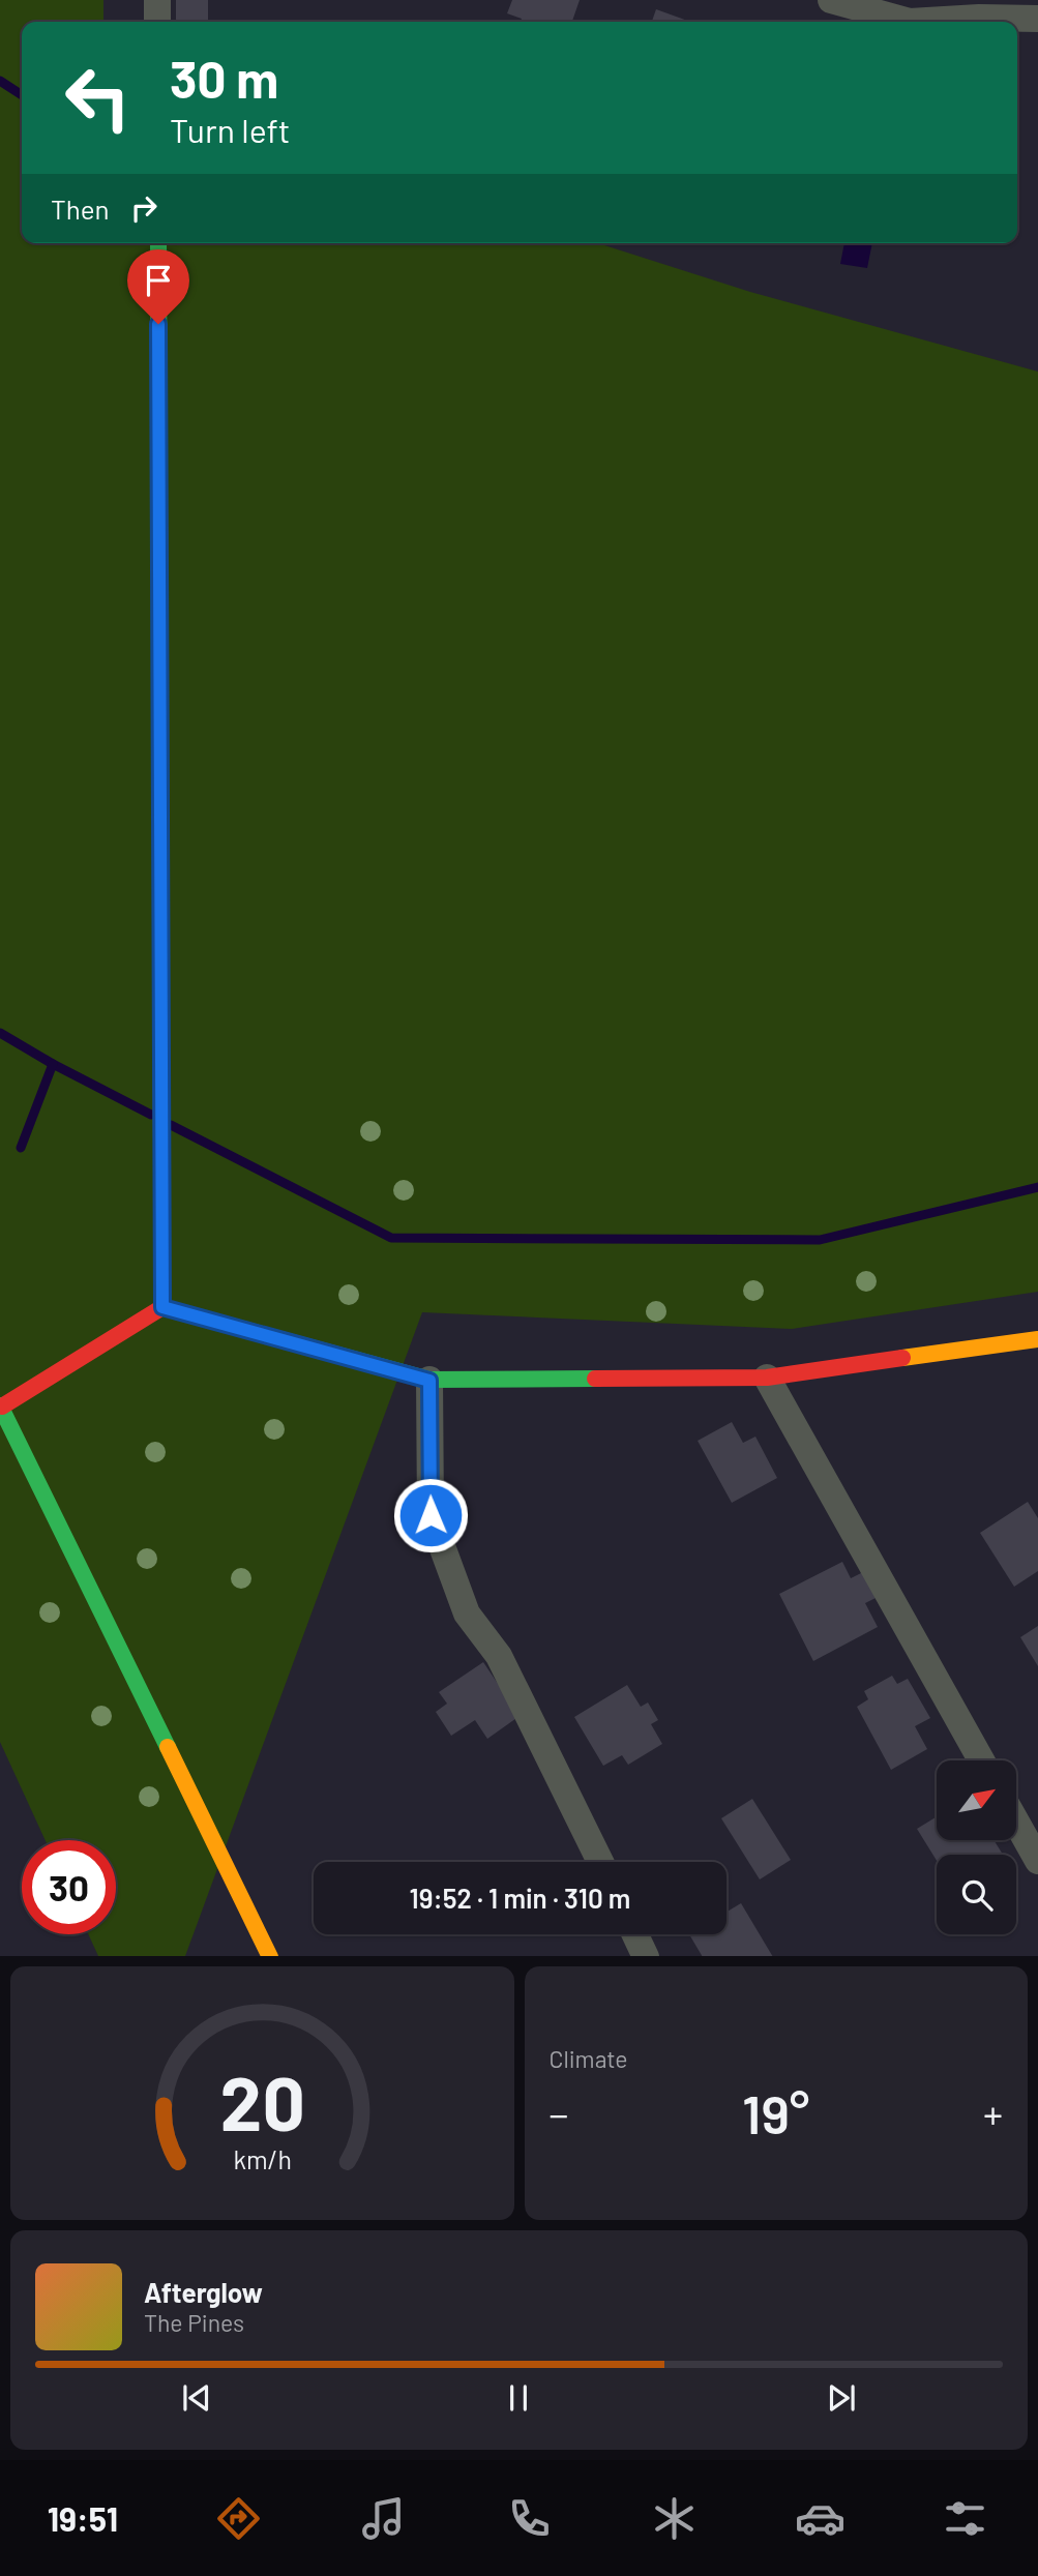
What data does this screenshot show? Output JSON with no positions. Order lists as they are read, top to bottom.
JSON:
{
  "north": "top right",
  "page": {
    "turn": ["30 m", "Turn left"],
    "then": "Then",
    "limit": "30",
    "trip": "19:52 · 1 min · 310 m",
    "tile": "Climate",
    "heat": ["−", "19°", "+"],
    "song": ["Afterglow", "The Pines"],
    "tabs": "19:51",
    "gauge": ["20", "km/h"]
  }
}
